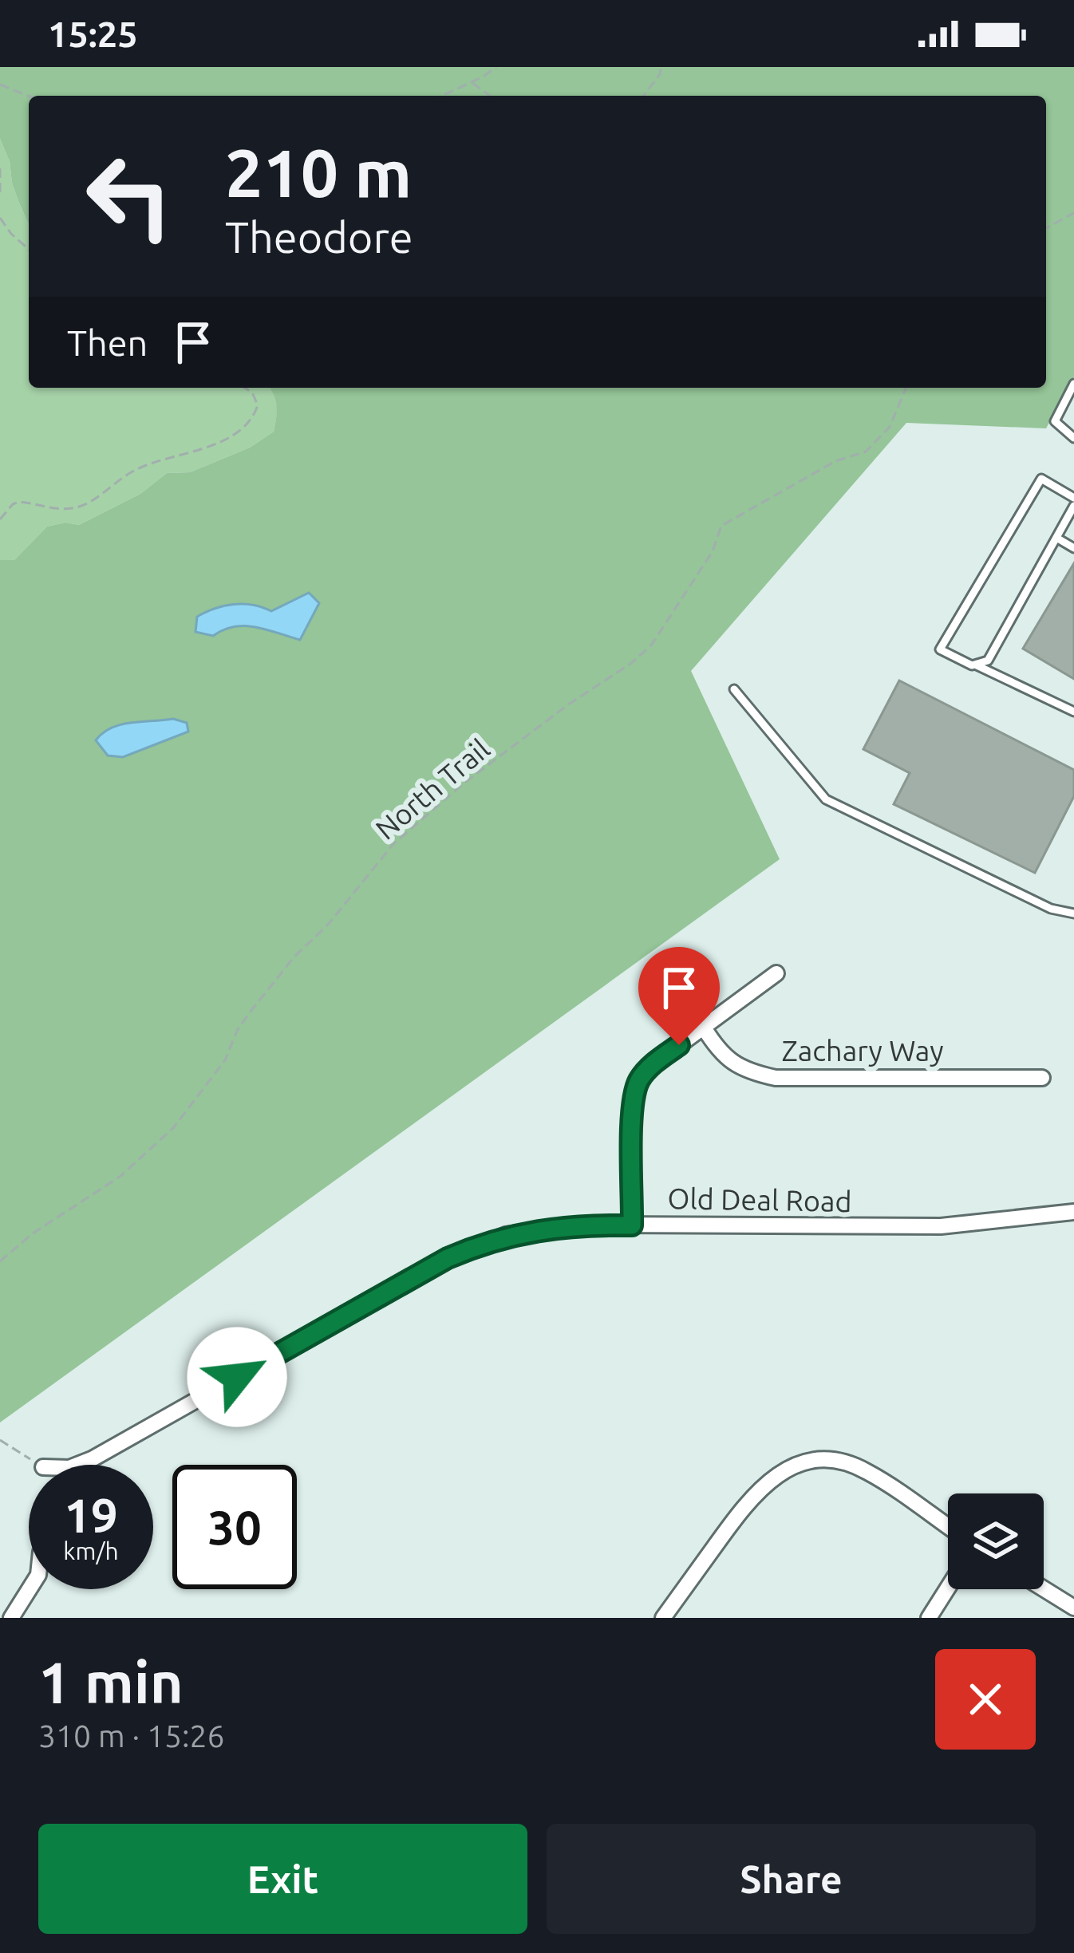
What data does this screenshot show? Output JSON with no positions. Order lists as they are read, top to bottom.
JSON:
{
  "streets": {
    "street": ["Zachary Way", "Old Deal Road"],
    "path": ["North Trail"]
  },
  "page": {
    "status": "15:25",
    "turn": ["210 m", "Theodore"],
    "then": "Then",
    "speed": "19 km/h",
    "limit": "30",
    "heading": ["1 min", "310 m · 15:26"],
    "buttons": ["Exit", "Share"]
  }
}
